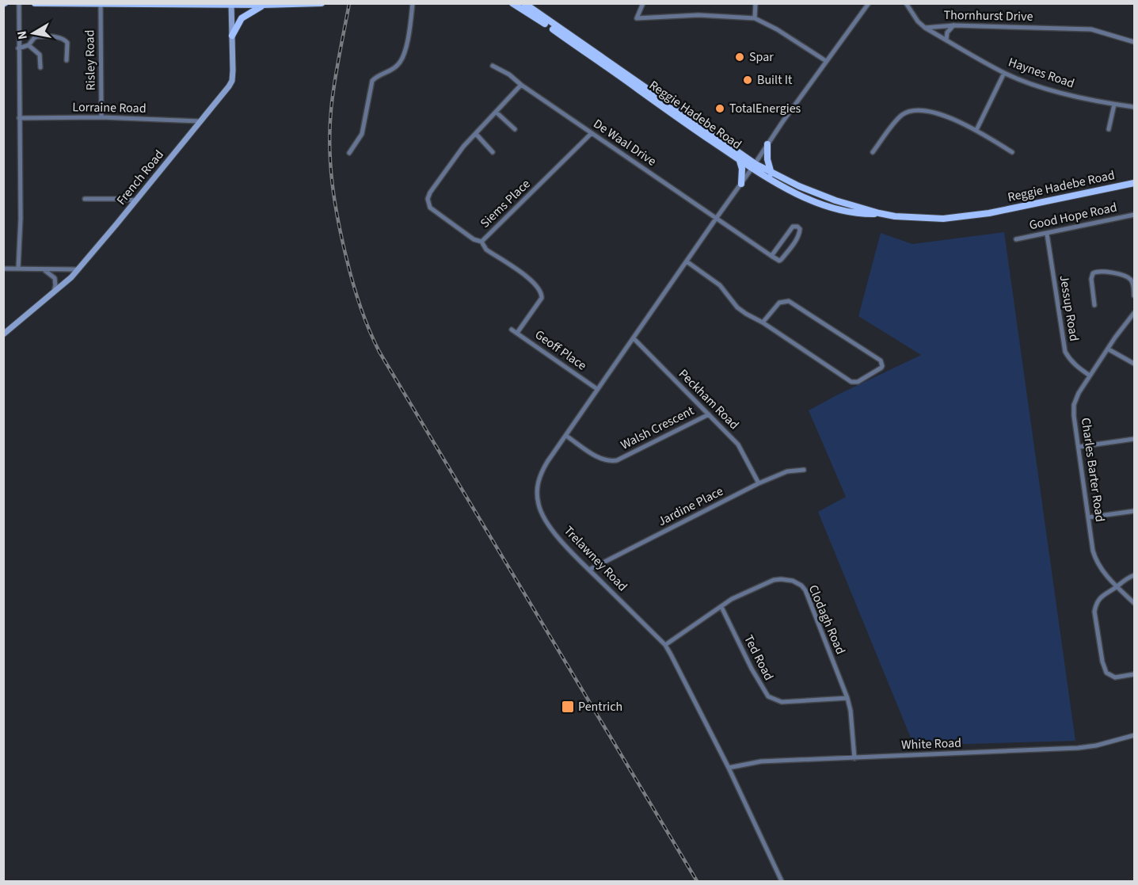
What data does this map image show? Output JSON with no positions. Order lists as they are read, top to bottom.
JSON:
{
  "streets": {
    "main road": ["Reggie Hadebe Road"],
    "street": [
      "Thornhurst Drive",
      "Risley Road",
      "Haynes Road",
      "Lorraine Road",
      "De Waal Drive",
      "French Road",
      "Siems Place",
      "Good Hope Road",
      "Jessup Road",
      "Geoff Place",
      "Peckham Road",
      "Walsh Crescent",
      "Charles Barter Road",
      "Jardine Place",
      "Trelawney Road",
      "Clodagh Road",
      "Ted Road",
      "White Road"
    ]
  },
  "crossings": [
    ["Thornhurst Drive", "Haynes Road"],
    ["Risley Road", "Lorraine Road"],
    ["Lorraine Road", "French Road"],
    ["Reggie Hadebe Road", "Trelawney Road"],
    ["De Waal Drive", "Siems Place"],
    ["De Waal Drive", "Trelawney Road"],
    ["Good Hope Road", "Jessup Road"],
    ["Jessup Road", "Charles Barter Road"],
    ["Geoff Place", "Trelawney Road"],
    ["Peckham Road", "Walsh Crescent"],
    ["Peckham Road", "Jardine Place"],
    ["Peckham Road", "Trelawney Road"],
    ["Walsh Crescent", "Trelawney Road"],
    ["Jardine Place", "Trelawney Road"],
    ["Trelawney Road", "Clodagh Road"],
    ["Trelawney Road", "White Road"],
    ["Clodagh Road", "Ted Road"],
    ["Clodagh Road", "White Road"]
  ],
  "places": {
    "other": ["Spar", "Built It", "TotalEnergies"],
    "transit": ["Pentrich"]
  },
  "north": "left"
}
